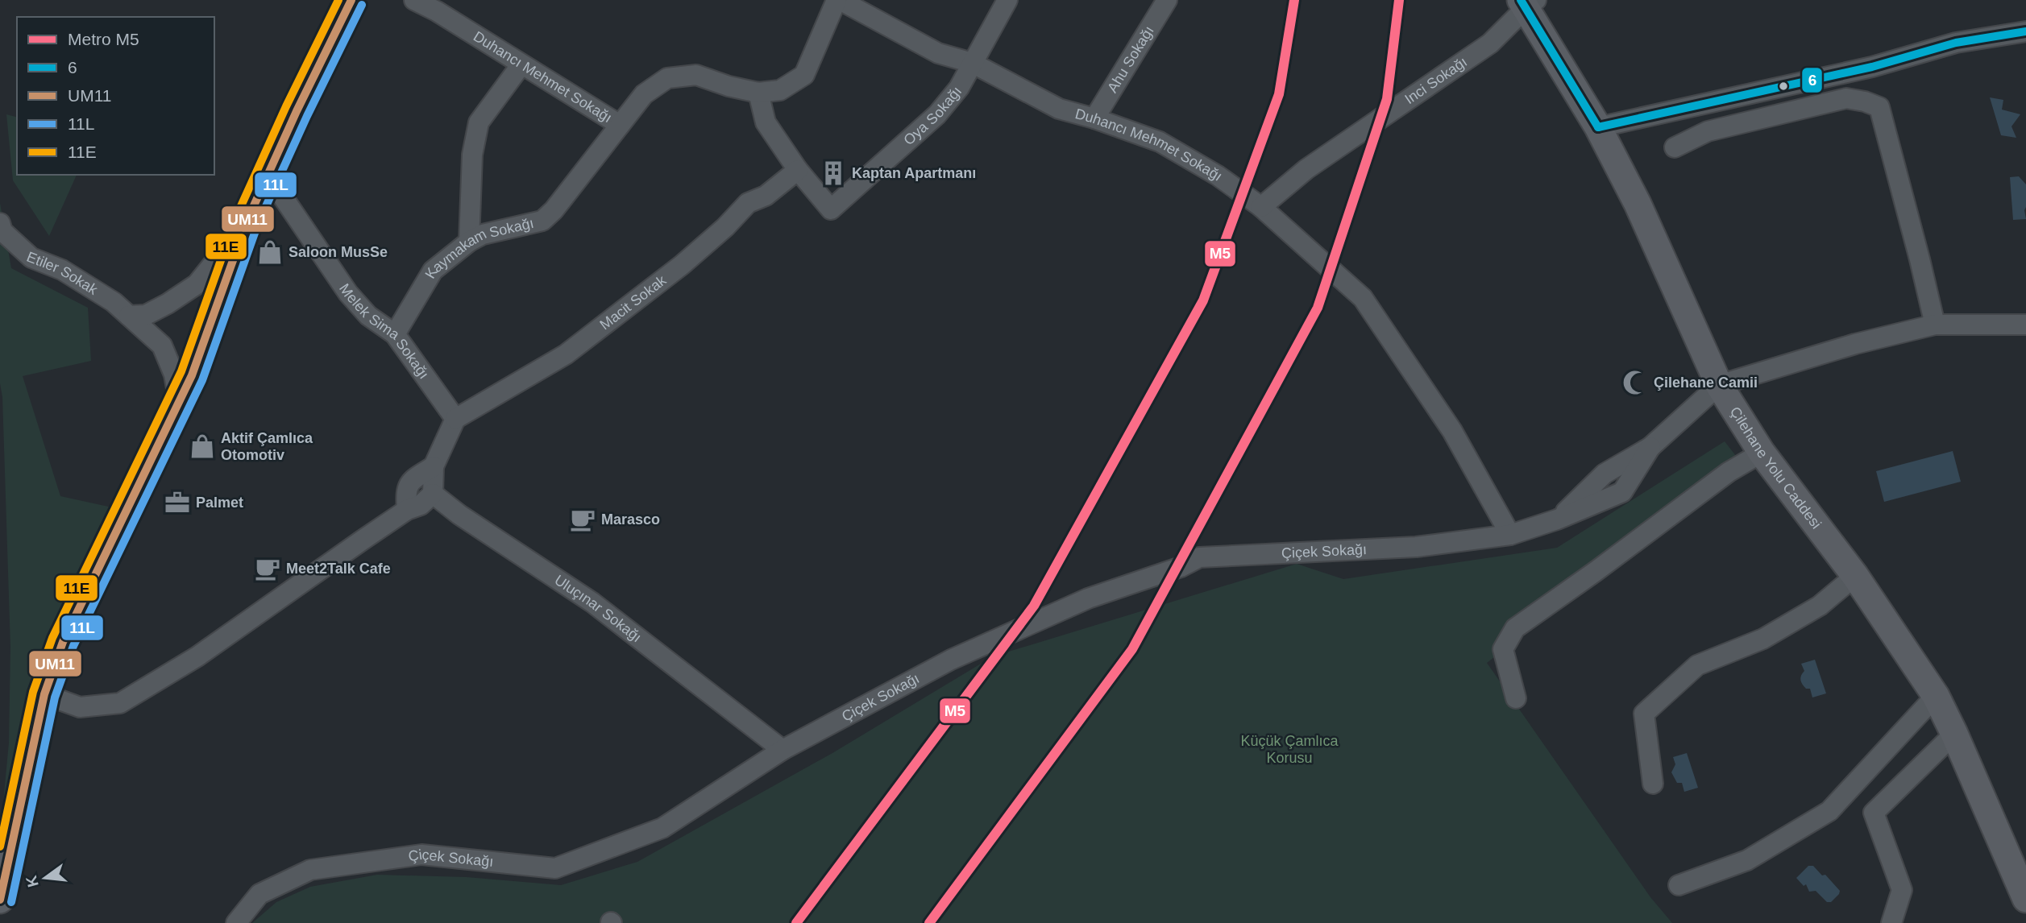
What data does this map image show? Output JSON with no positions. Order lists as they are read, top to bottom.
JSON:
{
  "streets": {
    "street": [
      "Ahu Sokağı",
      "Duhancı Mehmet Sokağı",
      "Inci Sokağı",
      "Oya Sokağı",
      "Kaymakam Sokağı",
      "Etiler Sokak",
      "Macit Sokak",
      "Melek Sima Sokağı",
      "Çilehane Yolu Caddesi",
      "Çiçek Sokağı",
      "Uluçınar Sokağı"
    ]
  },
  "crossings": [
    ["Ahu Sokağı", "Duhancı Mehmet Sokağı"],
    ["Duhancı Mehmet Sokağı", "Inci Sokağı"],
    ["Duhancı Mehmet Sokağı", "Oya Sokağı"],
    ["Duhancı Mehmet Sokağı", "Kaymakam Sokağı"],
    ["Duhancı Mehmet Sokağı", "Çiçek Sokağı"],
    ["Inci Sokağı", "Çilehane Yolu Caddesi"],
    ["Oya Sokağı", "Macit Sokak"],
    ["Kaymakam Sokağı", "Melek Sima Sokağı"],
    ["Macit Sokak", "Melek Sima Sokağı"],
    ["Çilehane Yolu Caddesi", "Çiçek Sokağı"],
    ["Çiçek Sokağı", "Uluçınar Sokağı"]
  ],
  "parks": ["Küçük Çamlıca Korusu"],
  "places": {
    "building": ["Kaptan Apartmanı"],
    "shop": ["Saloon MusSe", "Aktif Çamlıca Otomotiv"],
    "mosque": ["Çilehane Camii"],
    "office": ["Palmet"],
    "cafe": ["Marasco", "Meet2Talk Cafe"]
  },
  "lines": [
    "metro line M5",
    "transit line 6",
    "transit line UM11",
    "transit line 11E",
    "transit line 11L"
  ],
  "legend": [
    "Metro M5",
    "6",
    "UM11",
    "11L",
    "11E"
  ],
  "north": "left"
}
